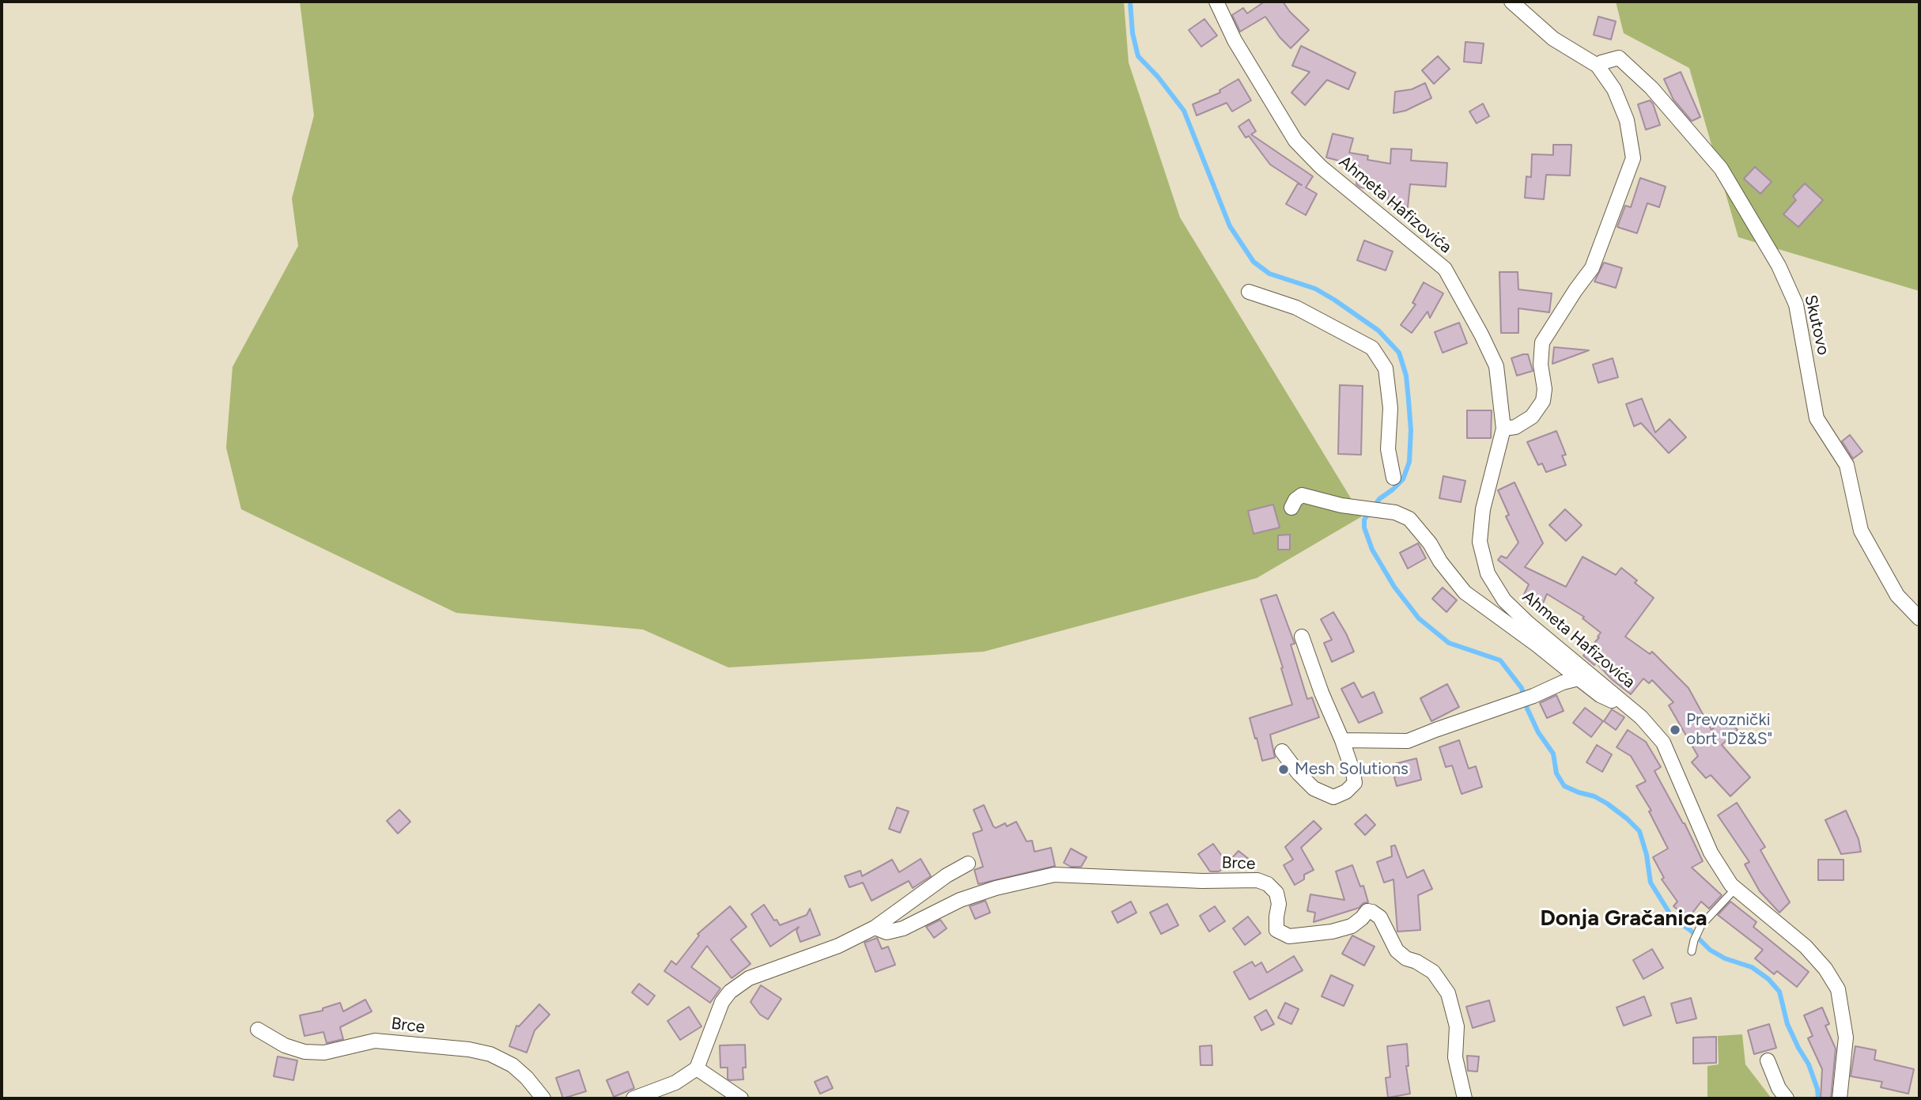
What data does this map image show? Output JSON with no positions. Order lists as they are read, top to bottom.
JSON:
{
  "streets": {
    "street": ["Ahmeta Hafizovića", "Skutovo", "Brce"]
  },
  "districts": ["Donja Gračanica"],
  "places": ["Prevoznički obrt \"Dž&S\"", "Mesh Solutions"]
}
